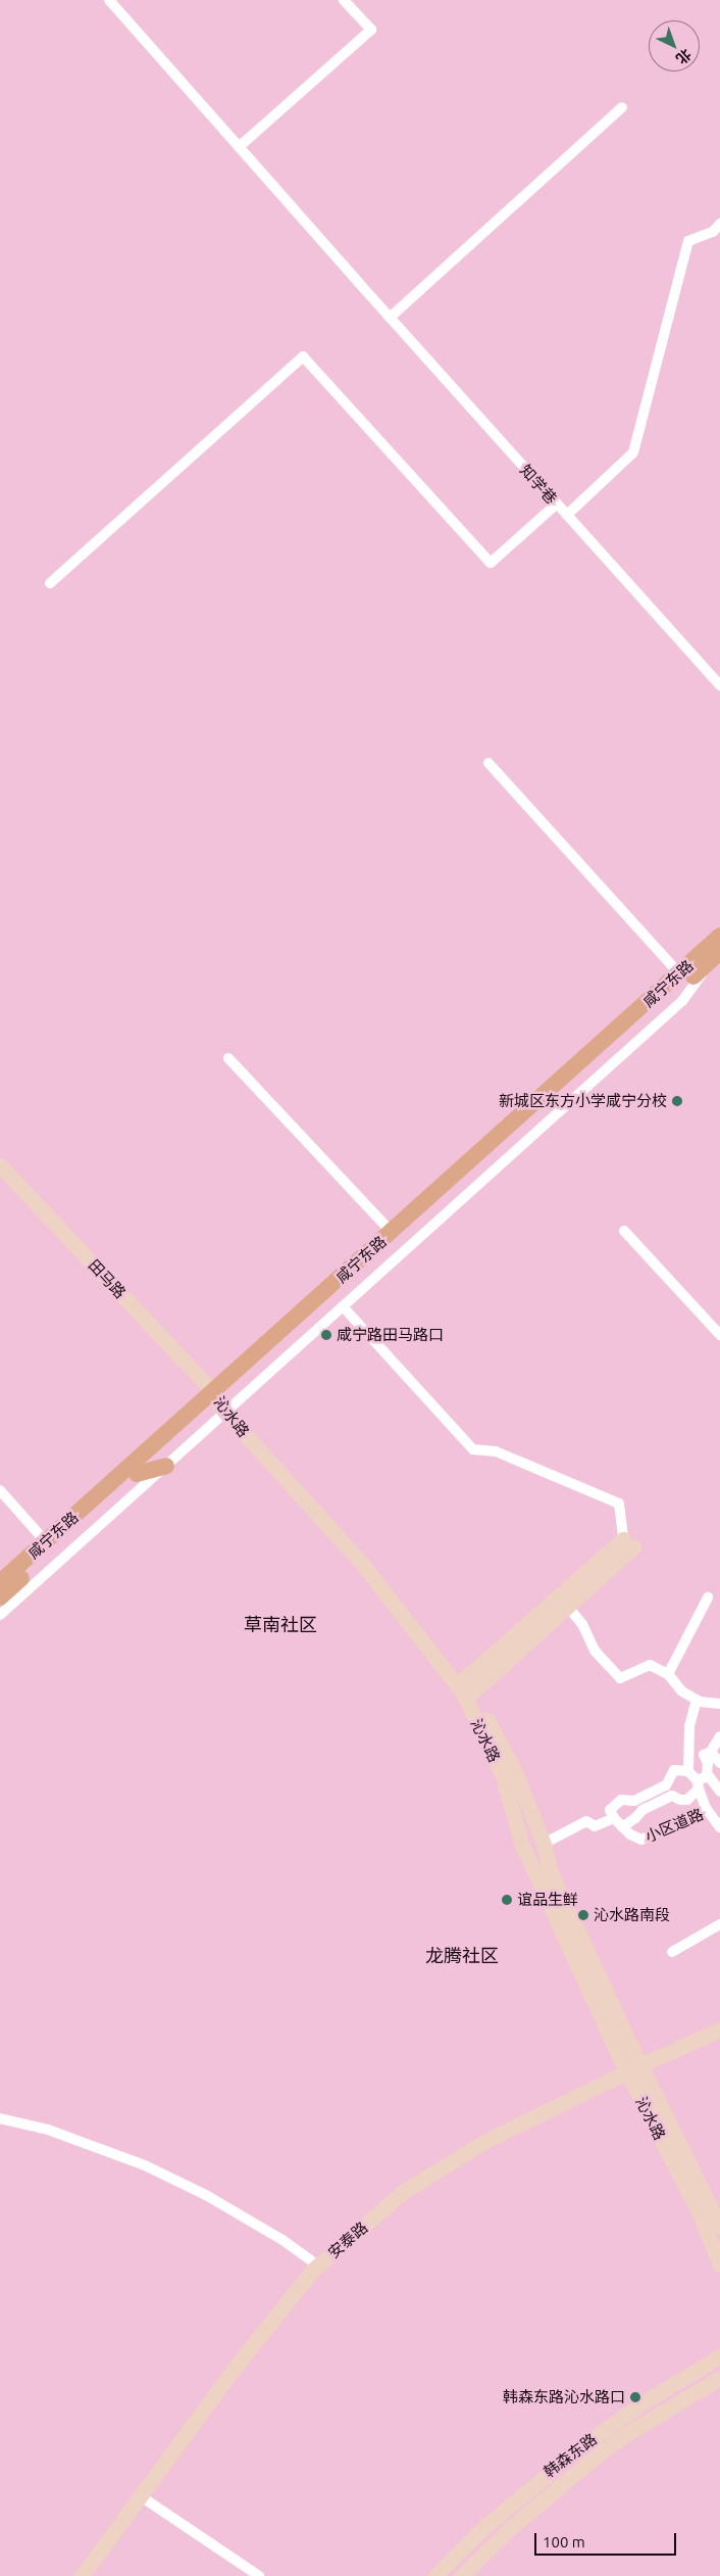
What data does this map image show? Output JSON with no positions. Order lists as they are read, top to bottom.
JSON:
{
  "streets": {
    "main road": [
      "咸宁东路",
      "田马路",
      "沁水路",
      "安泰路",
      "韩森东路"
    ],
    "street": ["知学巷", "小区道路"]
  },
  "crossings": [
    ["咸宁东路", "田马路"],
    ["咸宁东路", "沁水路"],
    ["田马路", "沁水路"],
    ["沁水路", "安泰路"]
  ],
  "districts": ["草南社区", "龙腾社区"],
  "places": [
    "新城区东方小学咸宁分校",
    "咸宁路田马路口",
    "谊品生鲜",
    "沁水路南段",
    "韩森东路沁水路口"
  ],
  "scale_bar": "100 m",
  "north": "bottom right"
}
